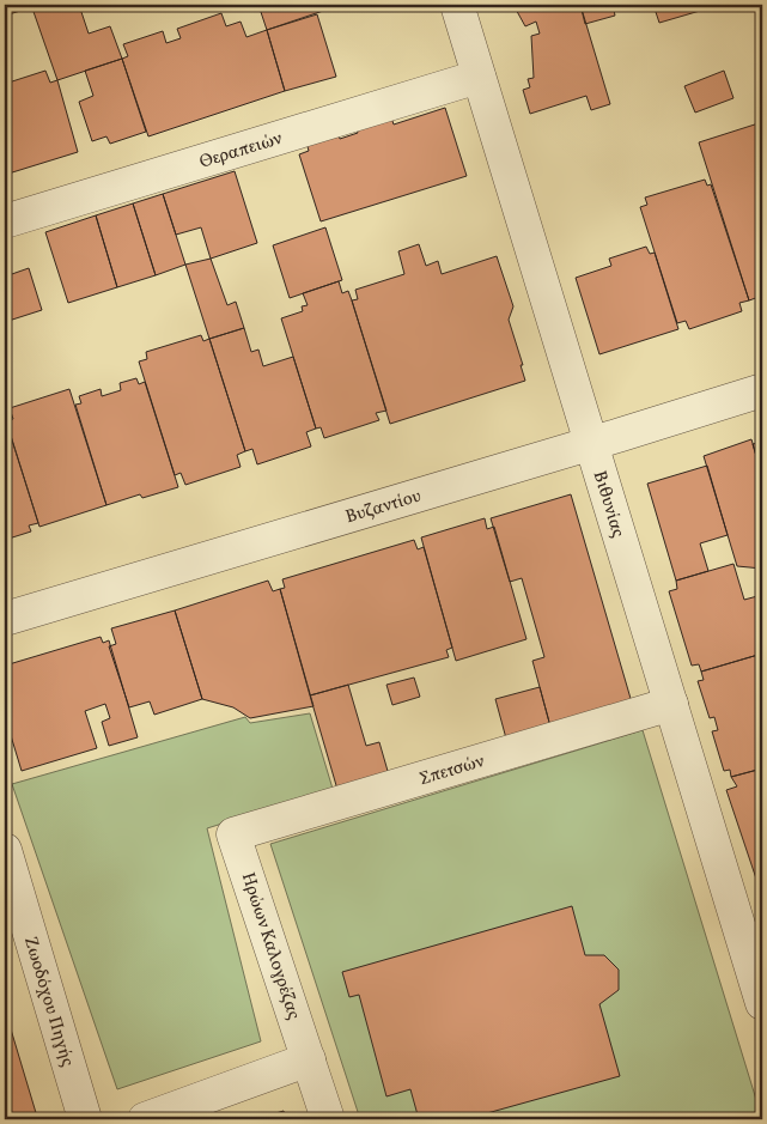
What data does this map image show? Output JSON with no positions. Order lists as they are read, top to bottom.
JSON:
{
  "streets": {
    "street": [
      "Θεραπειών",
      "Βιθυνίας",
      "Βυζαντίου",
      "Σπετσών",
      "Ηρώων Καλογρέζας",
      "Ζωοδόχου Πηγής"
    ]
  },
  "crossings": [
    ["Θεραπειών", "Βιθυνίας"],
    ["Βιθυνίας", "Βυζαντίου"],
    ["Βιθυνίας", "Σπετσών"],
    ["Σπετσών", "Ηρώων Καλογρέζας"]
  ]
}
